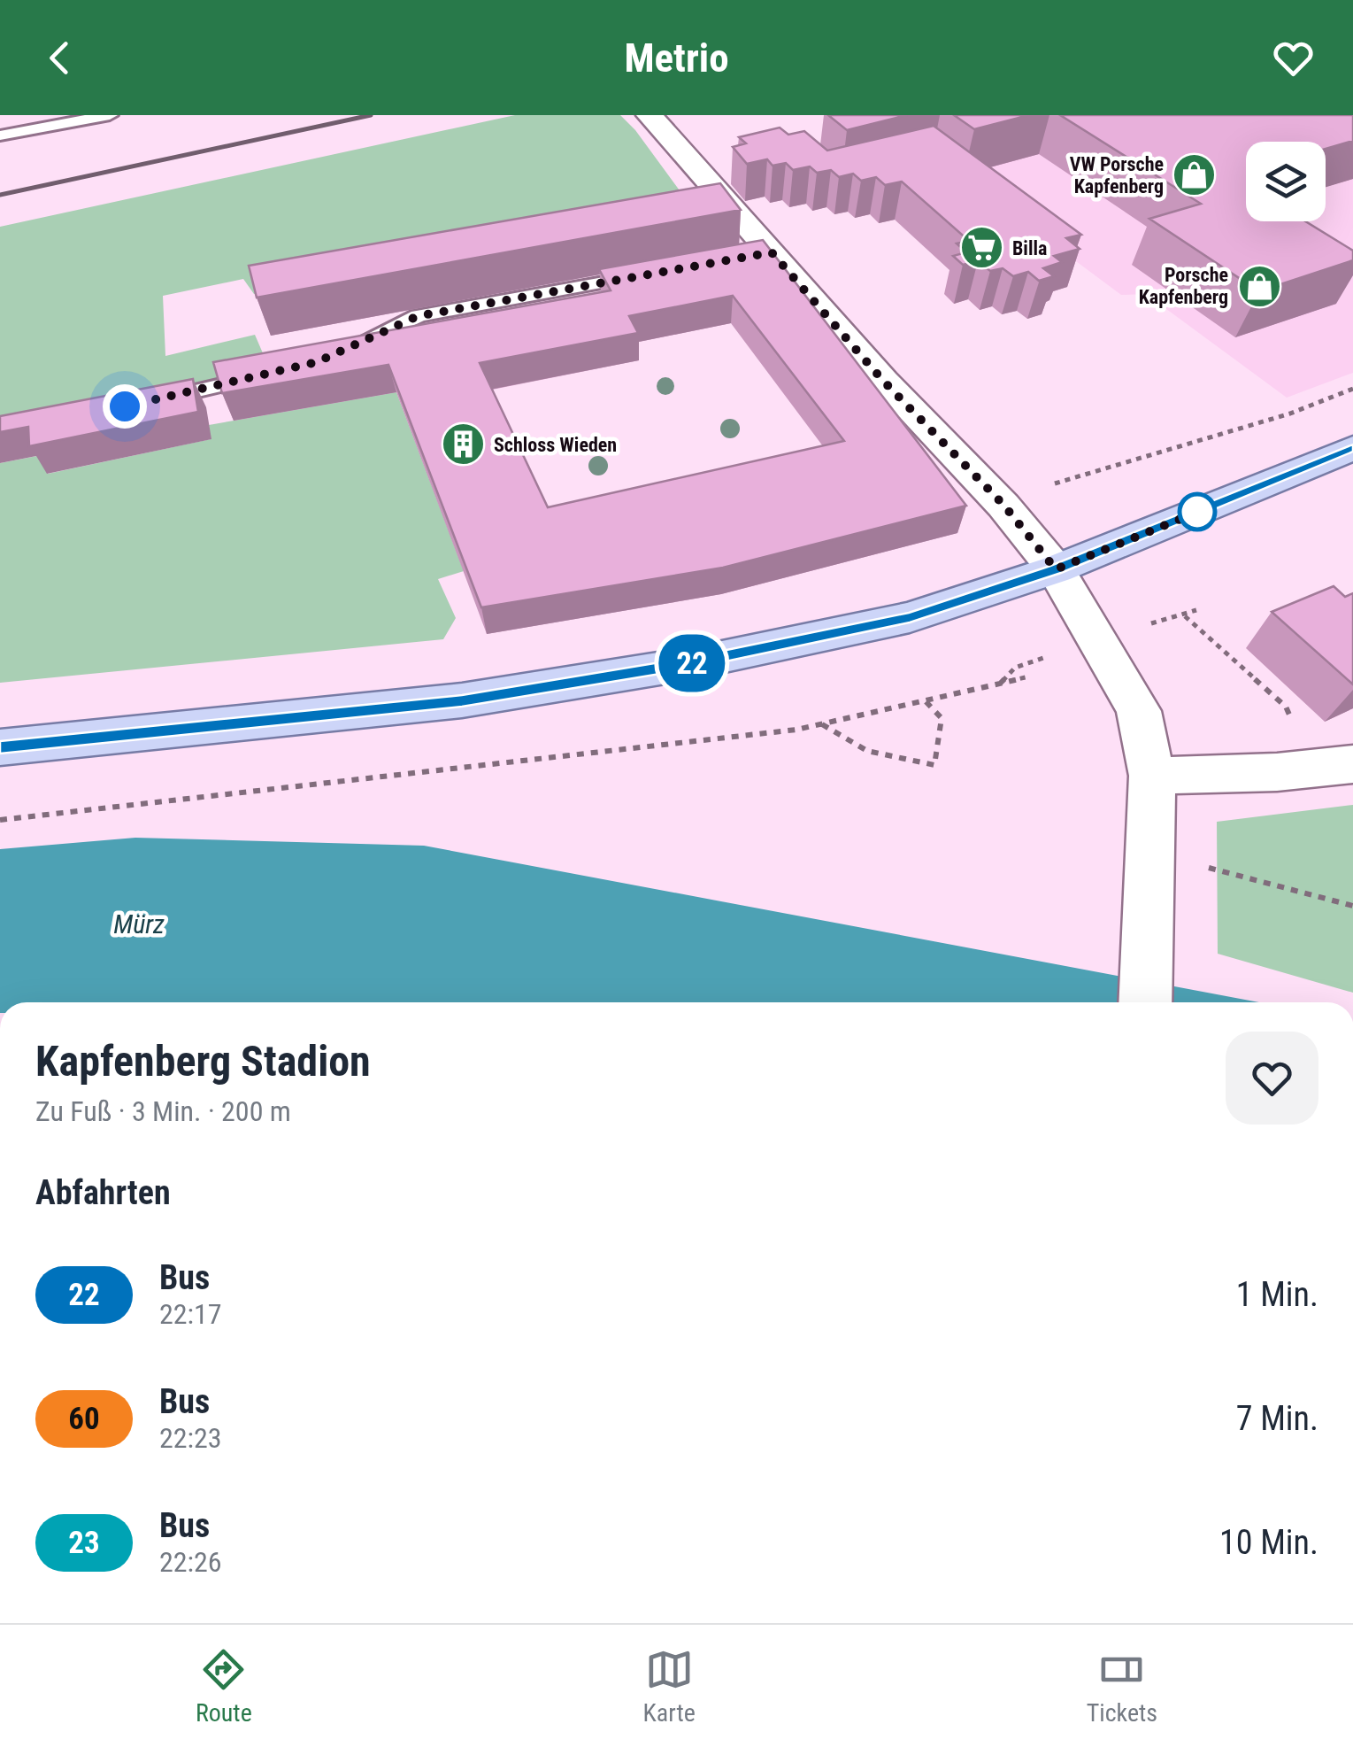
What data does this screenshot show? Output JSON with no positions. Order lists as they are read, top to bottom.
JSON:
{
  "water": ["Mürz"],
  "places": {
    "shop": ["VW Porsche Kapfenberg", "Porsche Kapfenberg"],
    "supermarket": ["Billa"],
    "building": ["Schloss Wieden"]
  },
  "lines": ["bus line 22"],
  "page": {
    "header": "Metrio",
    "on_map": "22",
    "heading": [
      ["Kapfenberg Stadion", "Zu Fuß · 3 Min. · 200 m"],
      "Abfahrten"
    ],
    "list": [
      {
        "mark": "22",
        "name": "Bus",
        "note": "22:17",
        "value": "1 Min."
      },
      {
        "mark": "60",
        "name": "Bus",
        "note": "22:23",
        "value": "7 Min."
      },
      {
        "mark": "23",
        "name": "Bus",
        "note": "22:26",
        "value": "10 Min."
      }
    ],
    "tabs": ["Route", "Karte", "Tickets"]
  }
}
